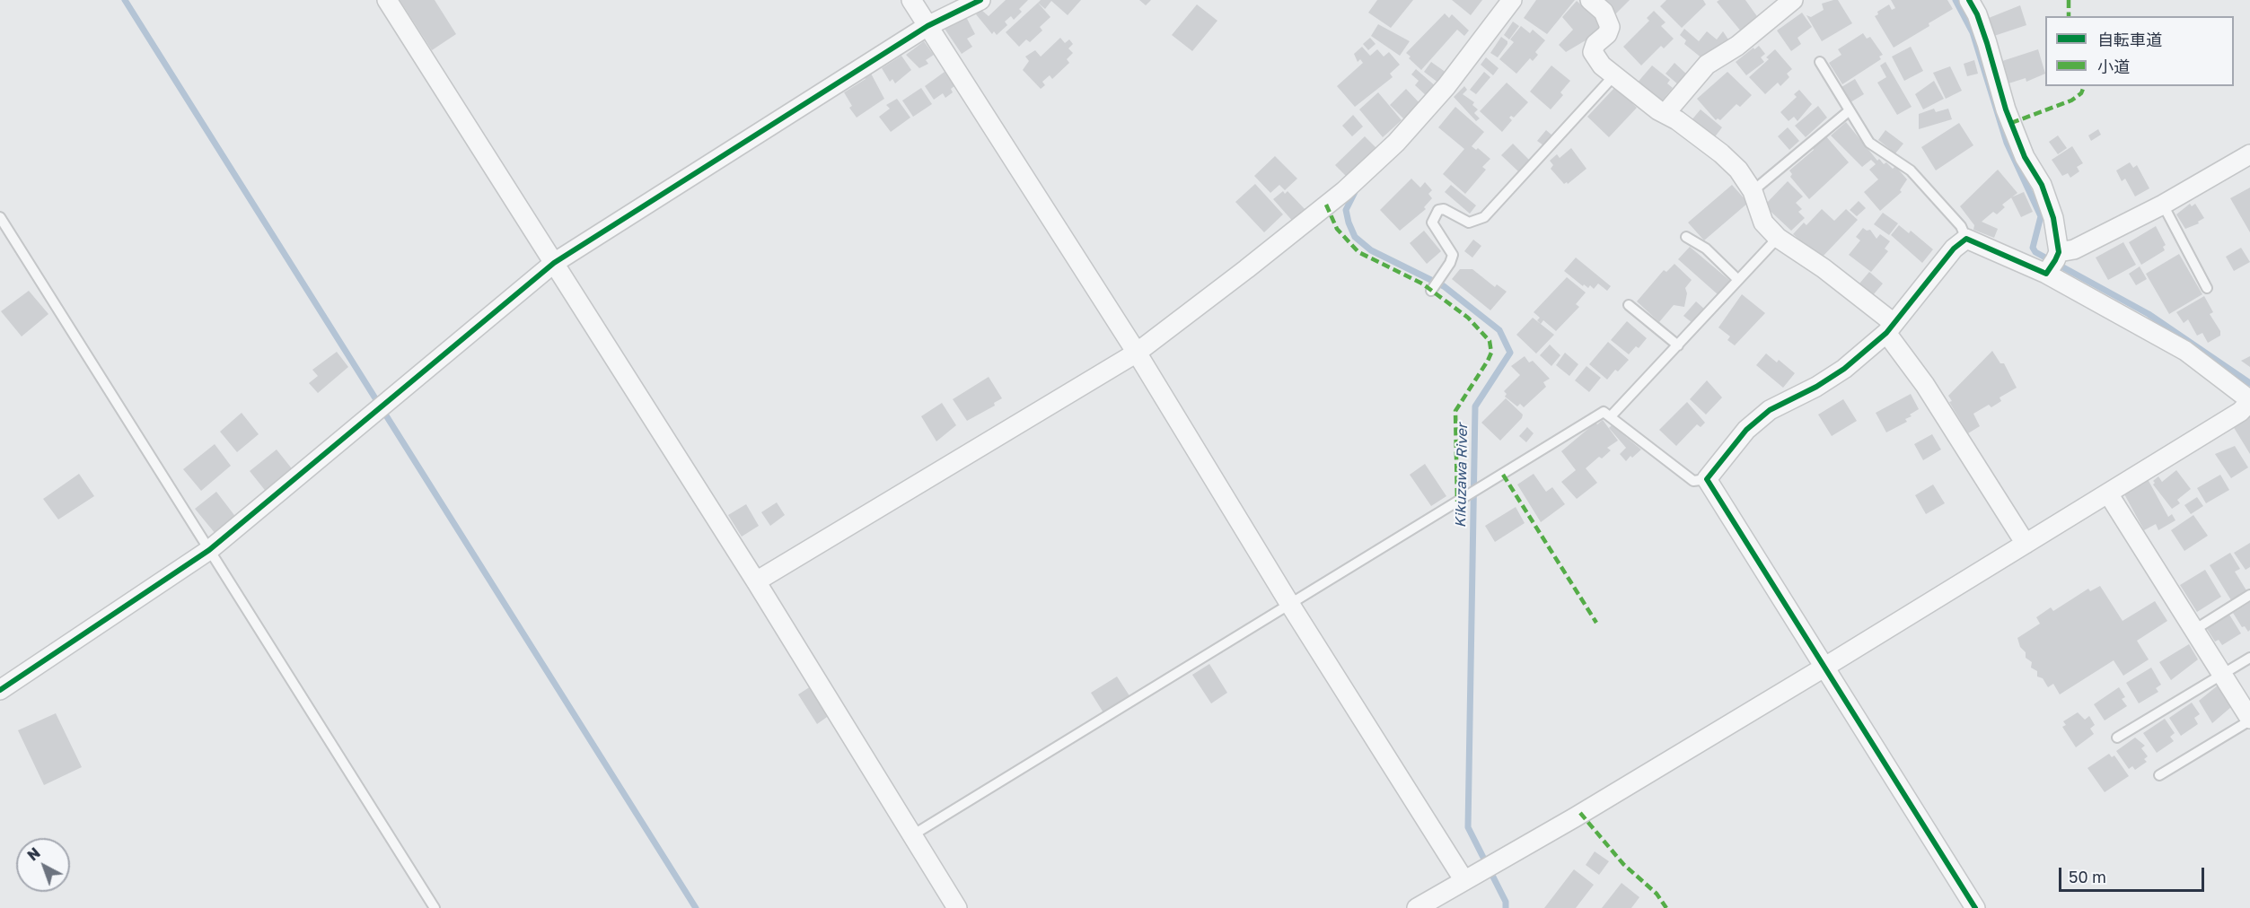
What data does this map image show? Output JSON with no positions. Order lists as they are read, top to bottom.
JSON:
{
  "water": ["Kikuzawa River"],
  "legend": ["自転車道", "小道"],
  "scale_bar": "50 m",
  "north": "top left"
}
